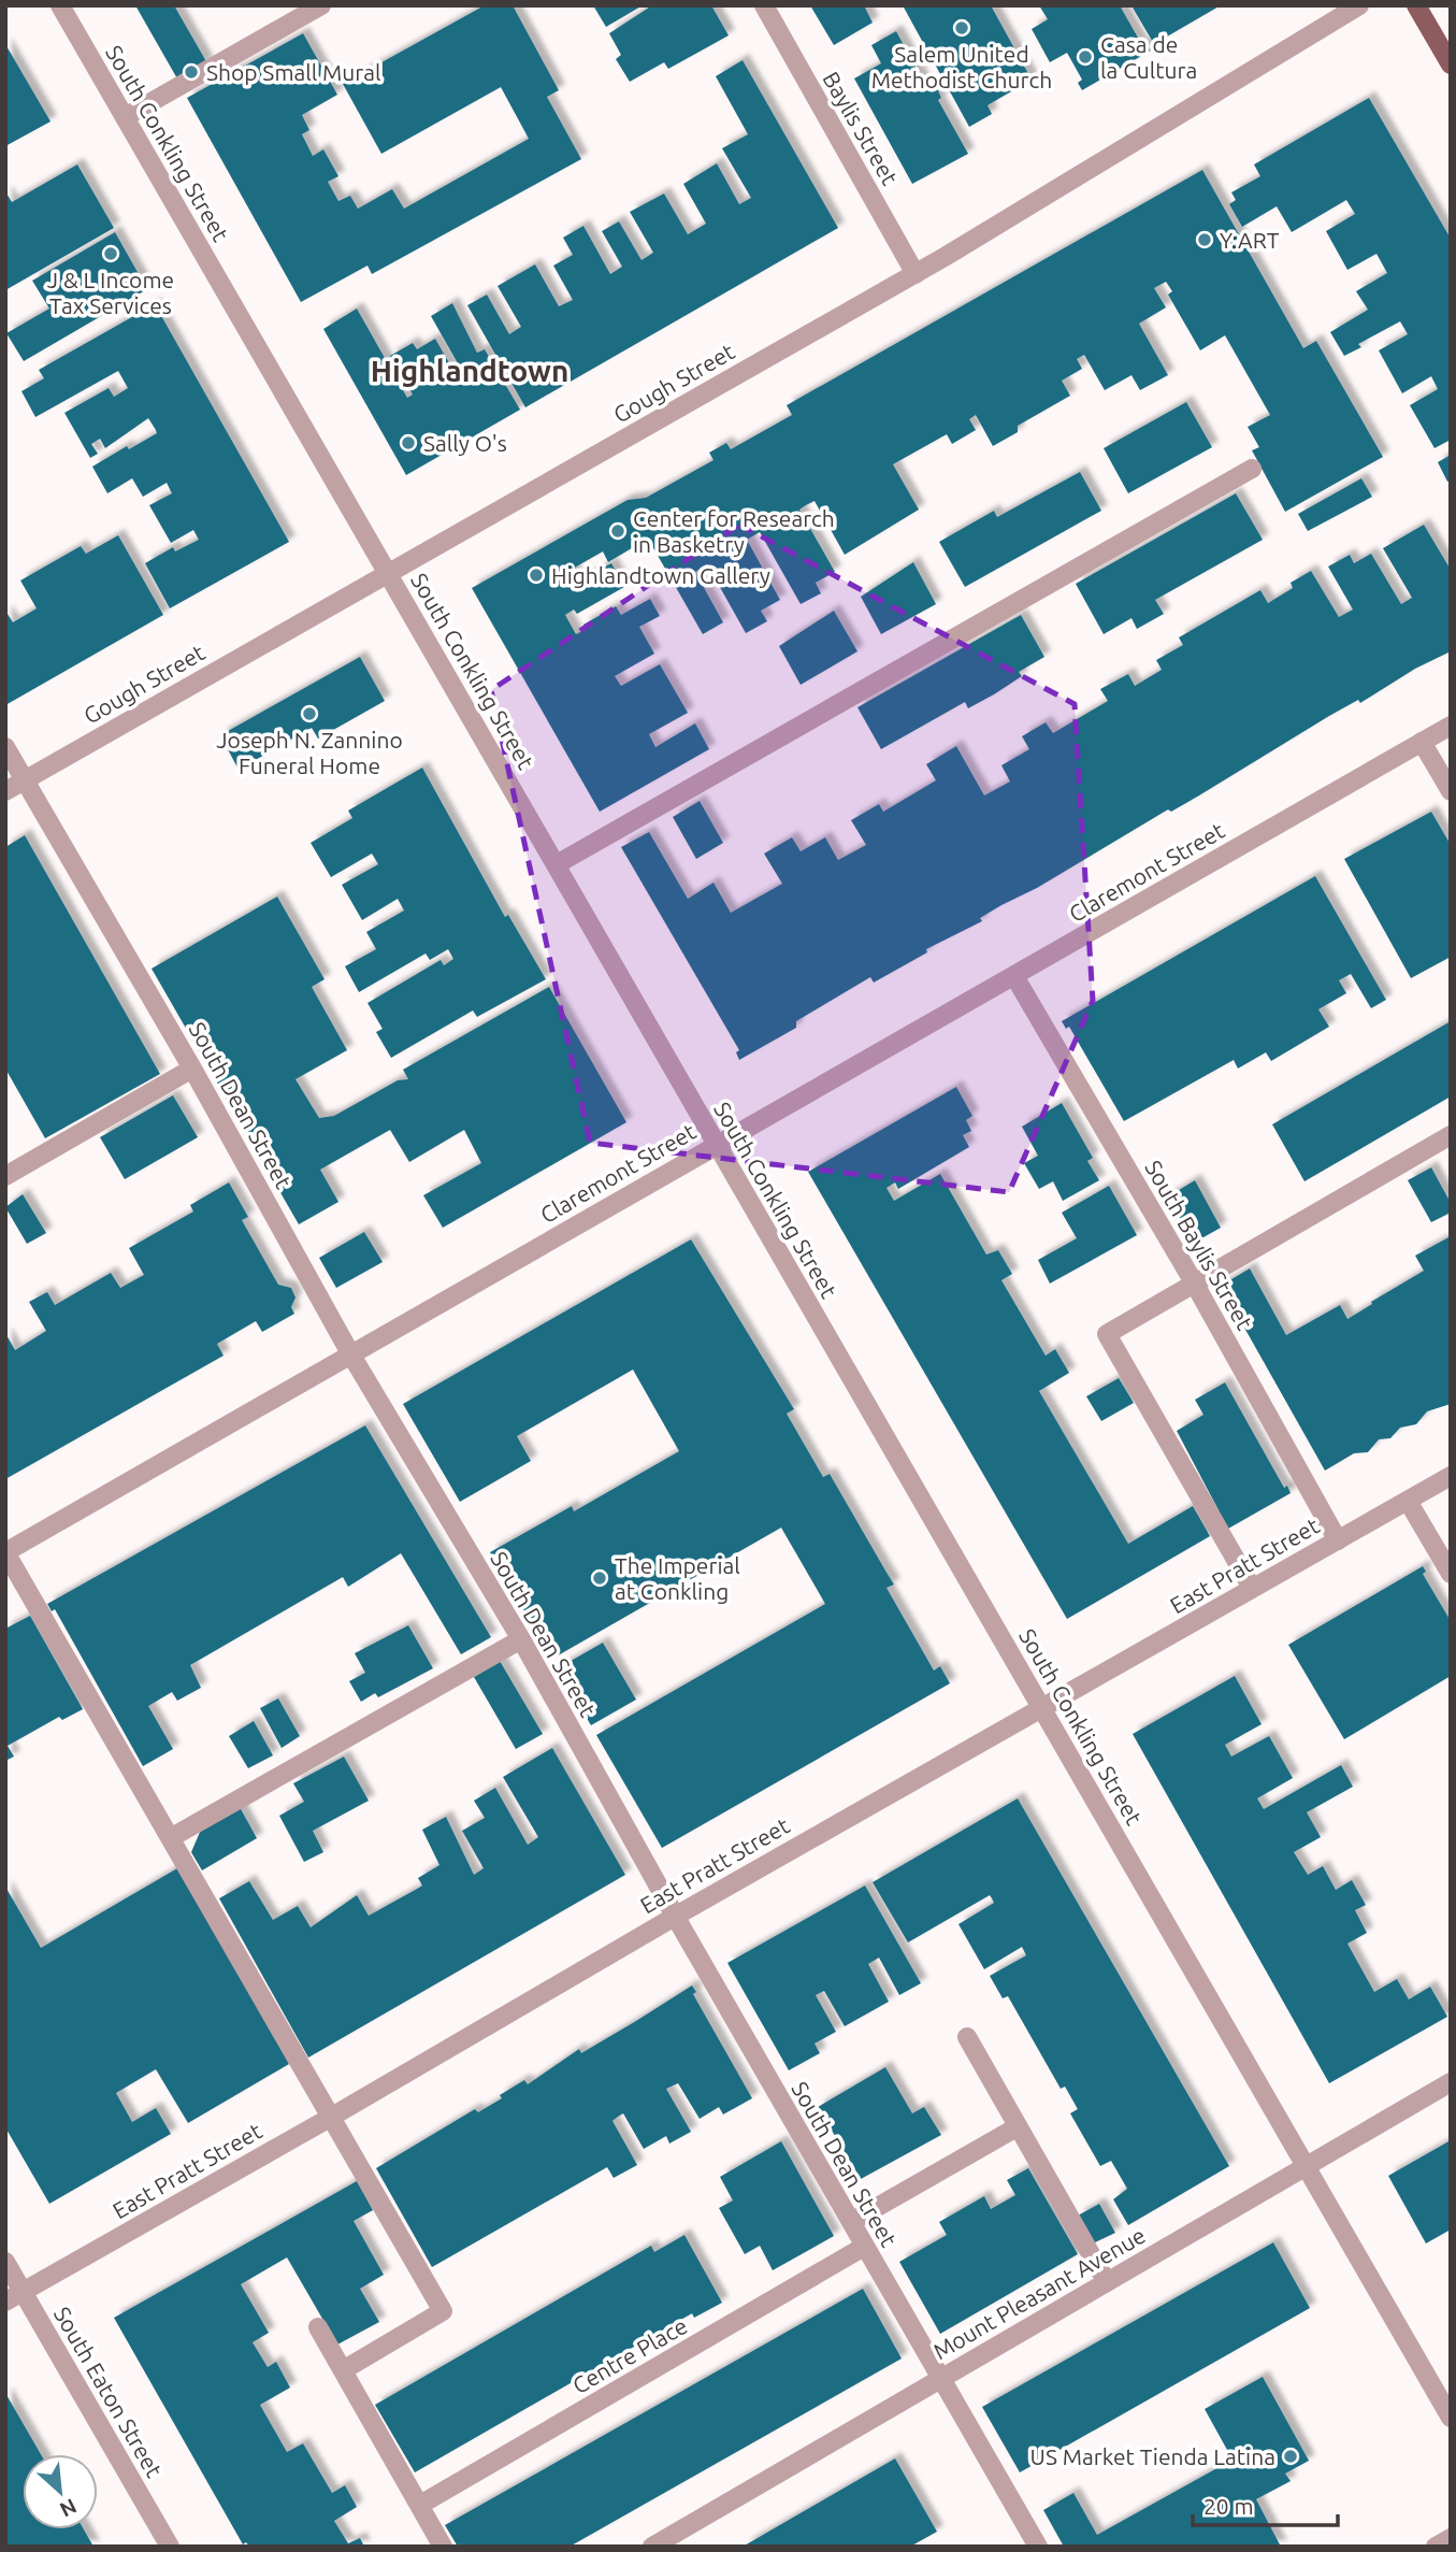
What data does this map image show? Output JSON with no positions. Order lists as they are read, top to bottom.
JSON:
{
  "streets": {
    "street": [
      "Baylis Street",
      "South Conkling Street",
      "Gough Street",
      "Claremont Street",
      "South Dean Street",
      "South Baylis Street",
      "East Pratt Street",
      "Mount Pleasant Avenue",
      "Centre Place",
      "South Eaton Street"
    ]
  },
  "crossings": [
    ["Baylis Street", "Gough Street"],
    ["South Conkling Street", "Gough Street"],
    ["South Conkling Street", "Claremont Street"],
    ["South Conkling Street", "East Pratt Street"],
    ["South Conkling Street", "Mount Pleasant Avenue"],
    ["Gough Street", "South Dean Street"],
    ["Claremont Street", "South Dean Street"],
    ["Claremont Street", "South Baylis Street"],
    ["South Dean Street", "East Pratt Street"],
    ["South Dean Street", "Mount Pleasant Avenue"],
    ["South Dean Street", "Centre Place"],
    ["South Baylis Street", "East Pratt Street"],
    ["East Pratt Street", "South Eaton Street"]
  ],
  "districts": ["Highlandtown"],
  "places": [
    "Salem United Methodist Church",
    "Casa de la Cultura",
    "Shop Small Mural",
    "Y:ART",
    "J & L Income Tax Services",
    "Sally O's",
    "Center for Research in Basketry",
    "Highlandtown Gallery",
    "Joseph N. Zannino Funeral Home",
    "The Imperial at Conkling",
    "US Market Tienda Latina"
  ],
  "scale_bar": "20 m",
  "north": "bottom right"
}
